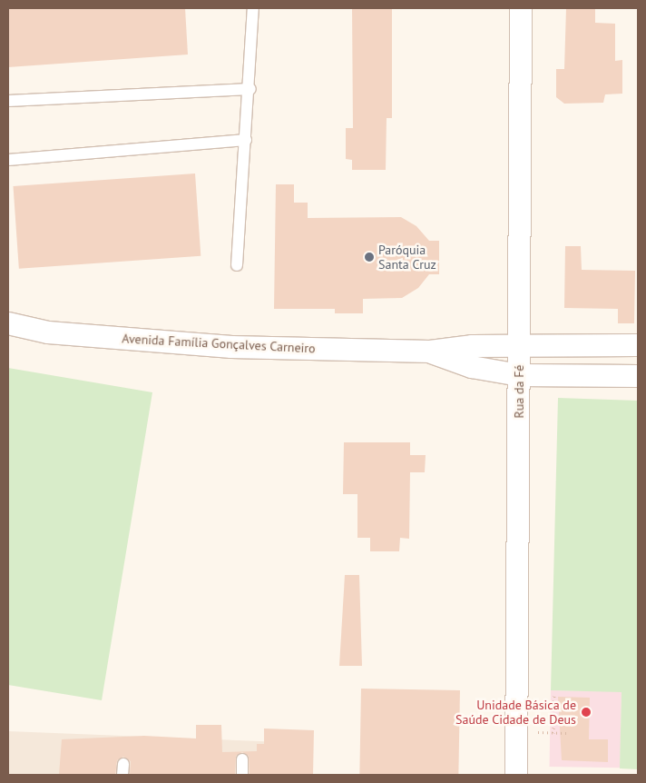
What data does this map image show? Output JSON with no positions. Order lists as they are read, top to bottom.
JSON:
{
  "streets": {
    "street": ["Avenida Família Gonçalves Carneiro", "Rua da Fé"]
  },
  "crossings": [
    ["Avenida Família Gonçalves Carneiro", "Rua da Fé"]
  ],
  "places": ["Paróquia Santa Cruz", "Unidade Básica de Saúde Cidade de Deus"]
}
